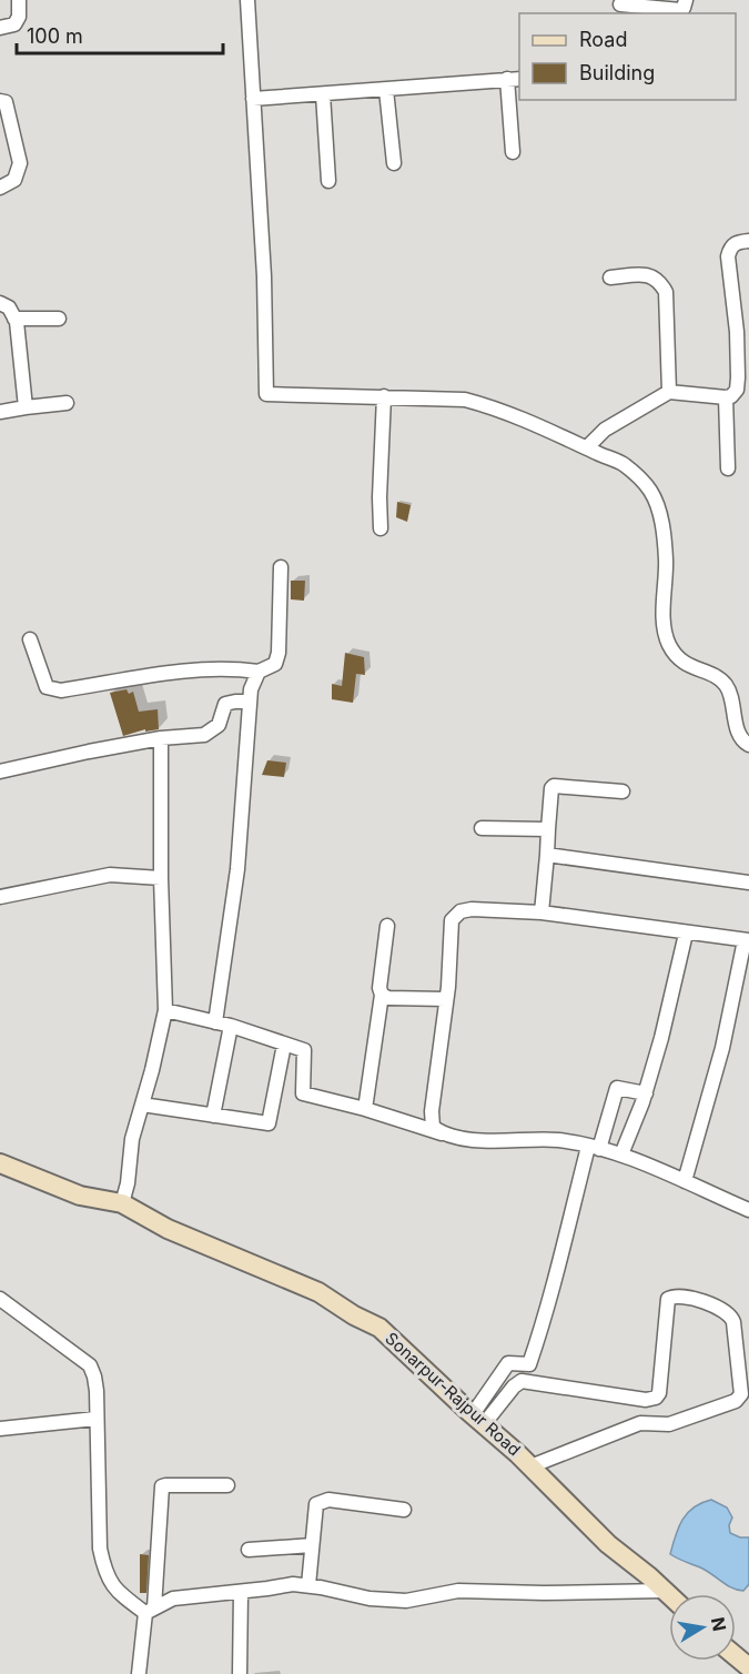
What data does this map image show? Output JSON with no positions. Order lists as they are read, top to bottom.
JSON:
{
  "streets": {
    "main road": ["Sonarpur-Rajpur Road"]
  },
  "legend": ["Road", "Building"],
  "scale_bar": "100 m",
  "north": "right"
}
